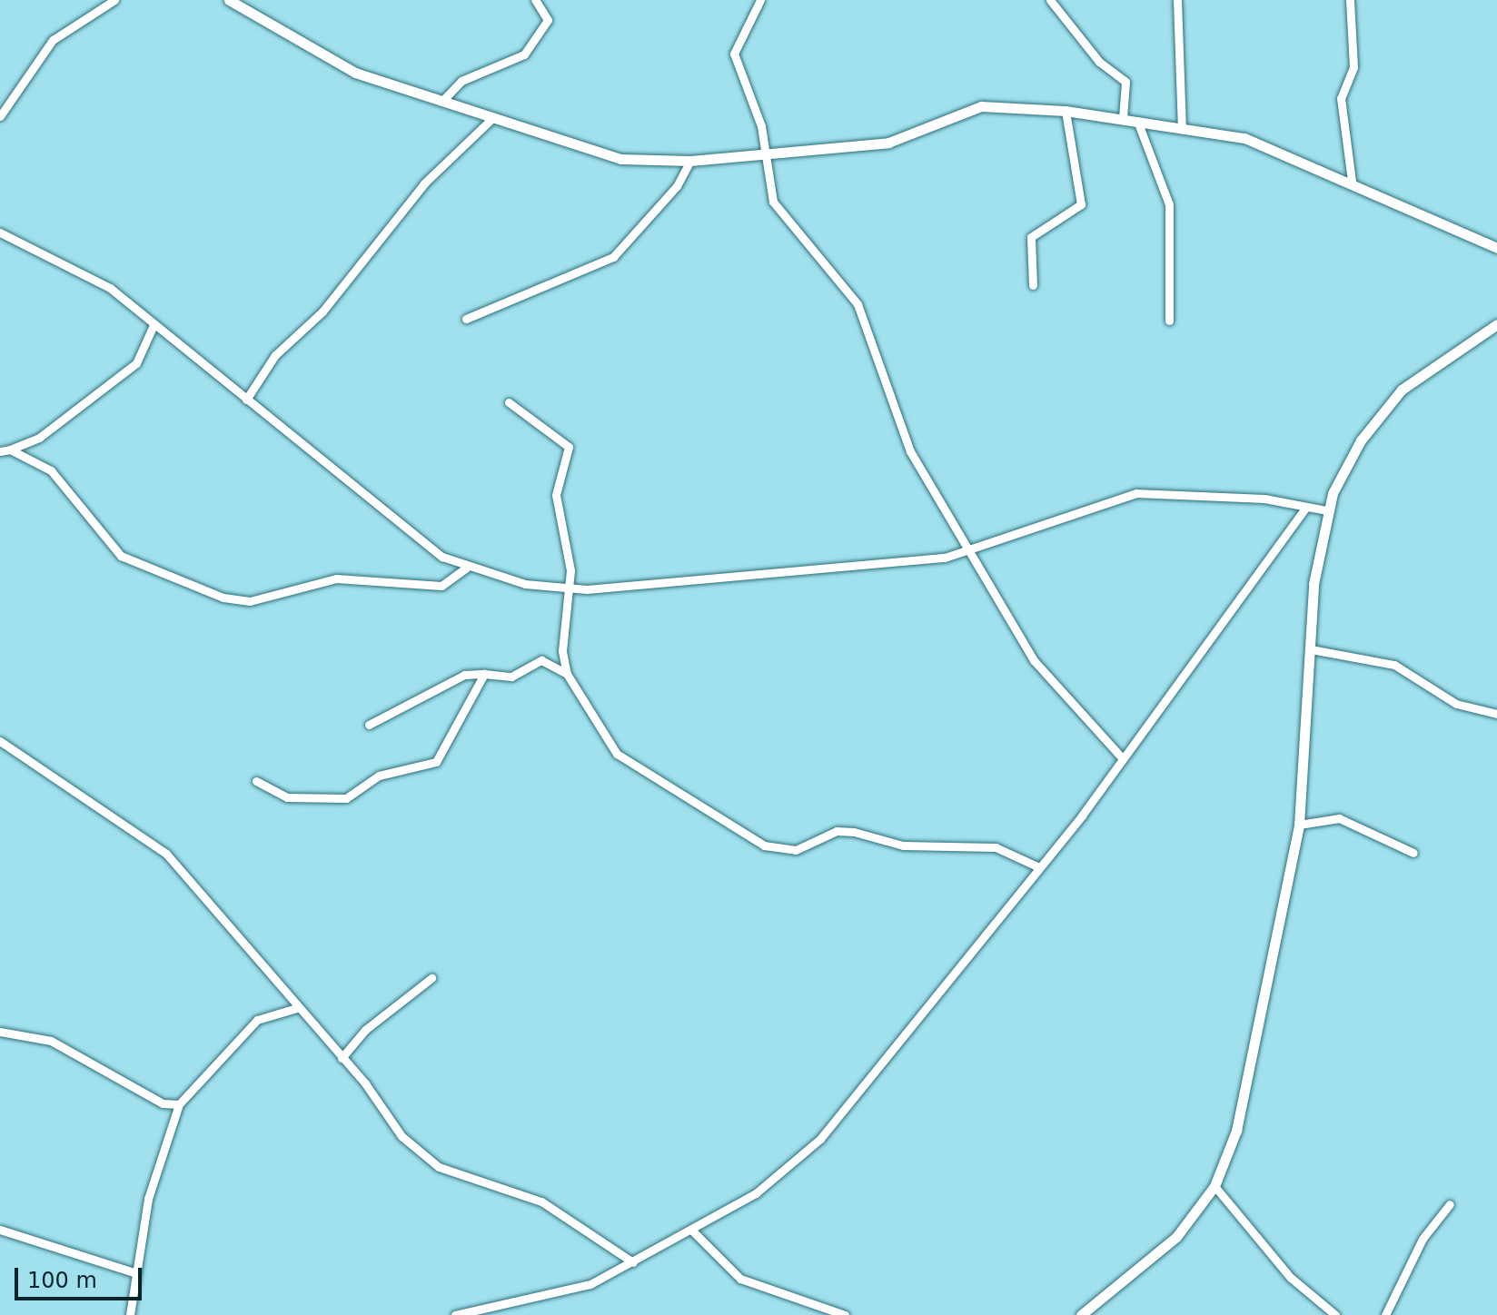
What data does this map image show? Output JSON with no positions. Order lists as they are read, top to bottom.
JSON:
{
  "scale_bar": "100 m"
}
